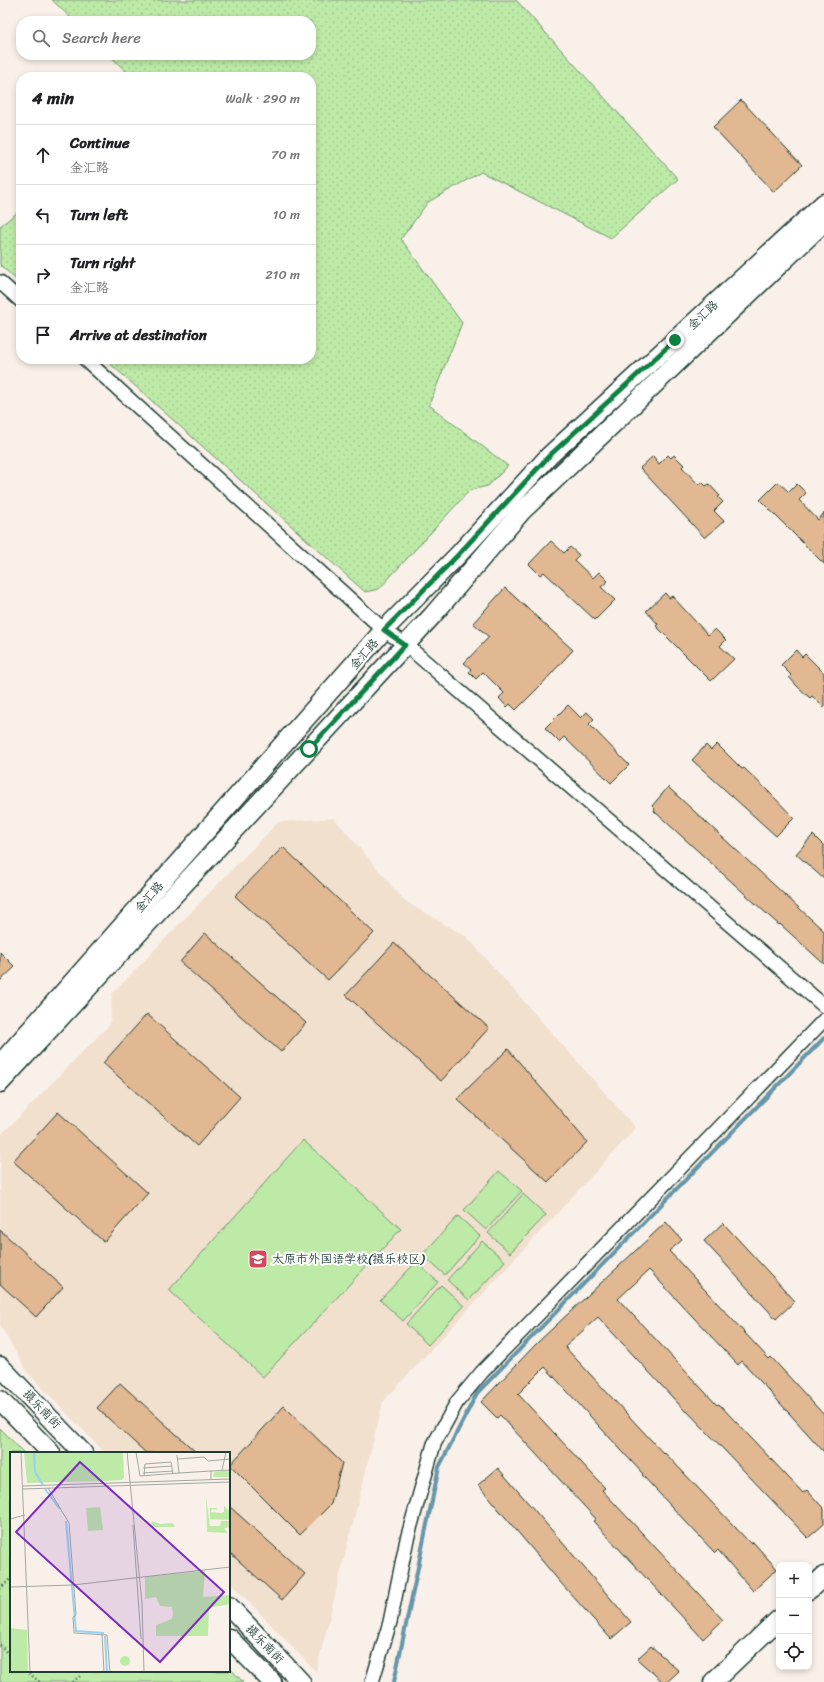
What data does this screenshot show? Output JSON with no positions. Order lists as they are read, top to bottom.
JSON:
{
  "streets": {
    "street": ["金汇路", "摄乐南街"]
  },
  "places": {
    "school or university": ["太原市外国语学校(摄乐校区)"]
  },
  "page": {
    "search": "Search here",
    "heading": ["4 min", "Walk · 290 m"],
    "list": [
      ["Continue", "金汇路", "70 m"],
      ["Turn left", "10 m"],
      ["Turn right", "金汇路", "210 m"],
      "Arrive at destination"
    ],
    "map_buttons": ["+", "−"]
  }
}
